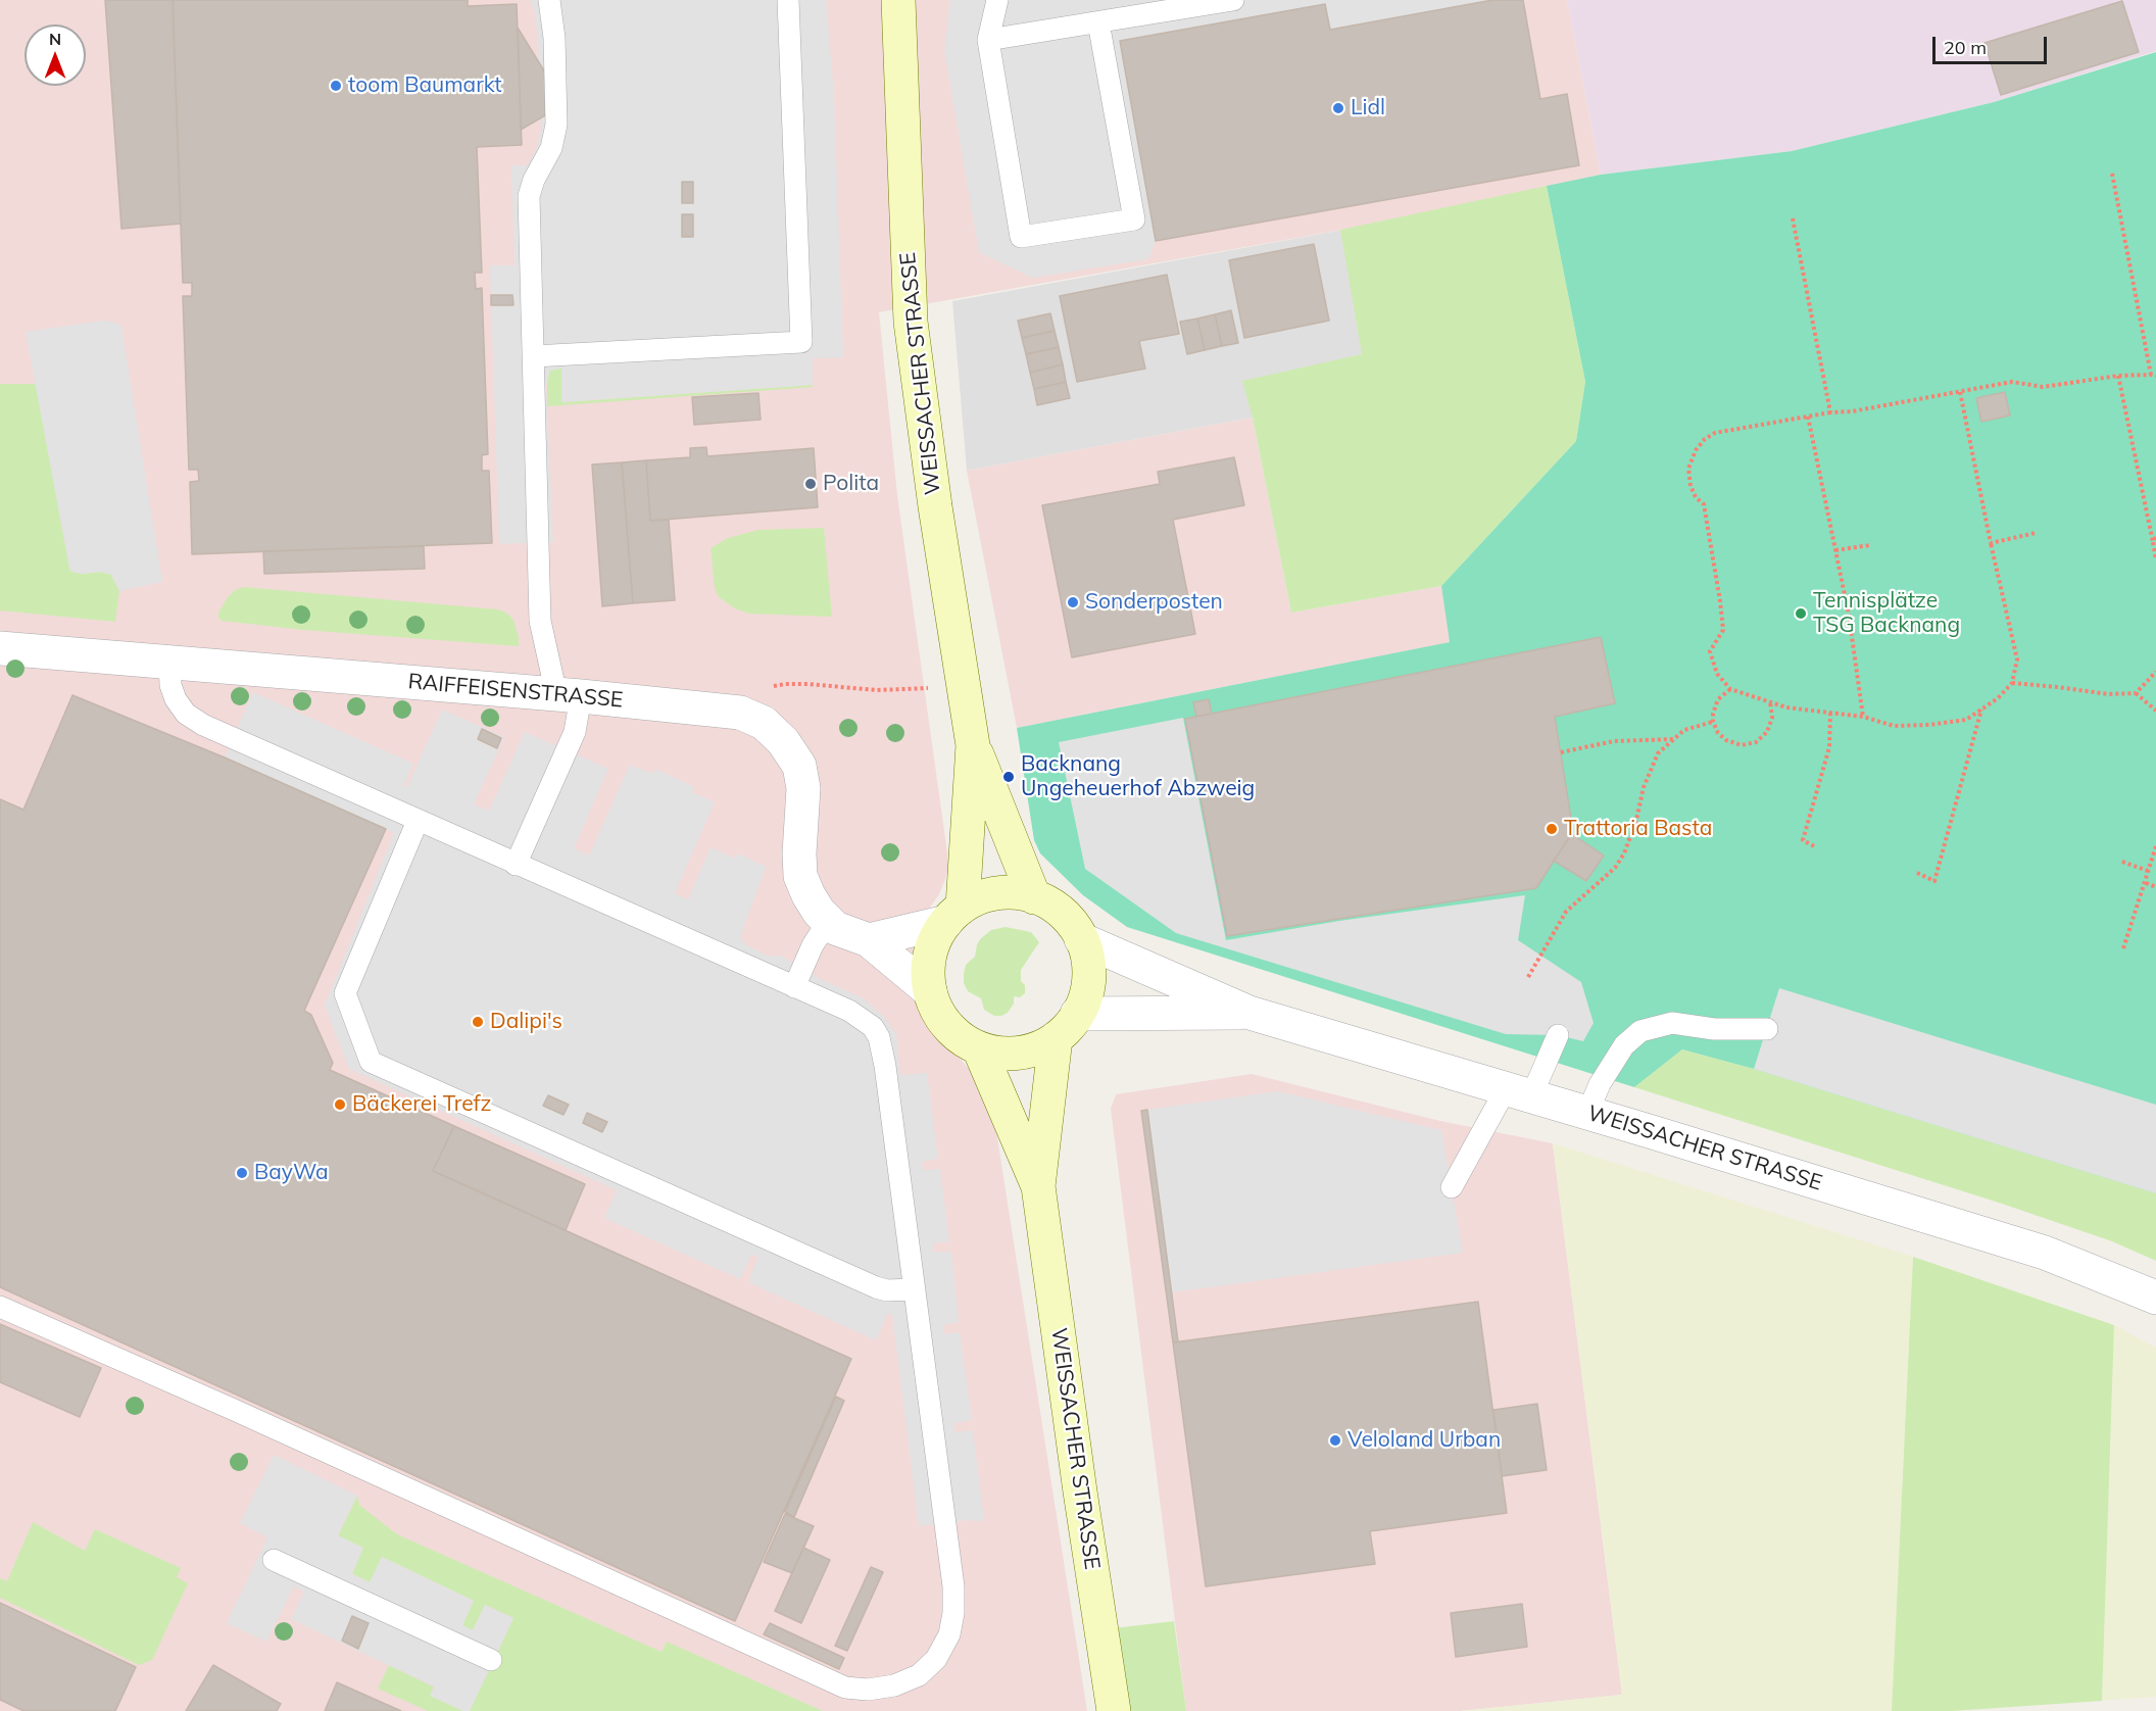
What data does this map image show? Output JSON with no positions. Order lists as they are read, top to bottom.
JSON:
{
  "streets": {
    "street": ["WEISSACHER STRASSE", "RAIFFEISENSTRASSE"]
  },
  "crossings": [
    ["WEISSACHER STRASSE", "RAIFFEISENSTRASSE"]
  ],
  "places": [
    "toom Baumarkt",
    "Lidl",
    "Polita",
    "Sonderposten",
    "Tennisplätze TSG Backnang",
    "Backnang Ungeheuerhof Abzweig",
    "Trattoria Basta",
    "Dalipi's",
    "Bäckerei Trefz",
    "BayWa",
    "Veloland Urban"
  ],
  "scale_bar": "20 m",
  "north": "top"
}
